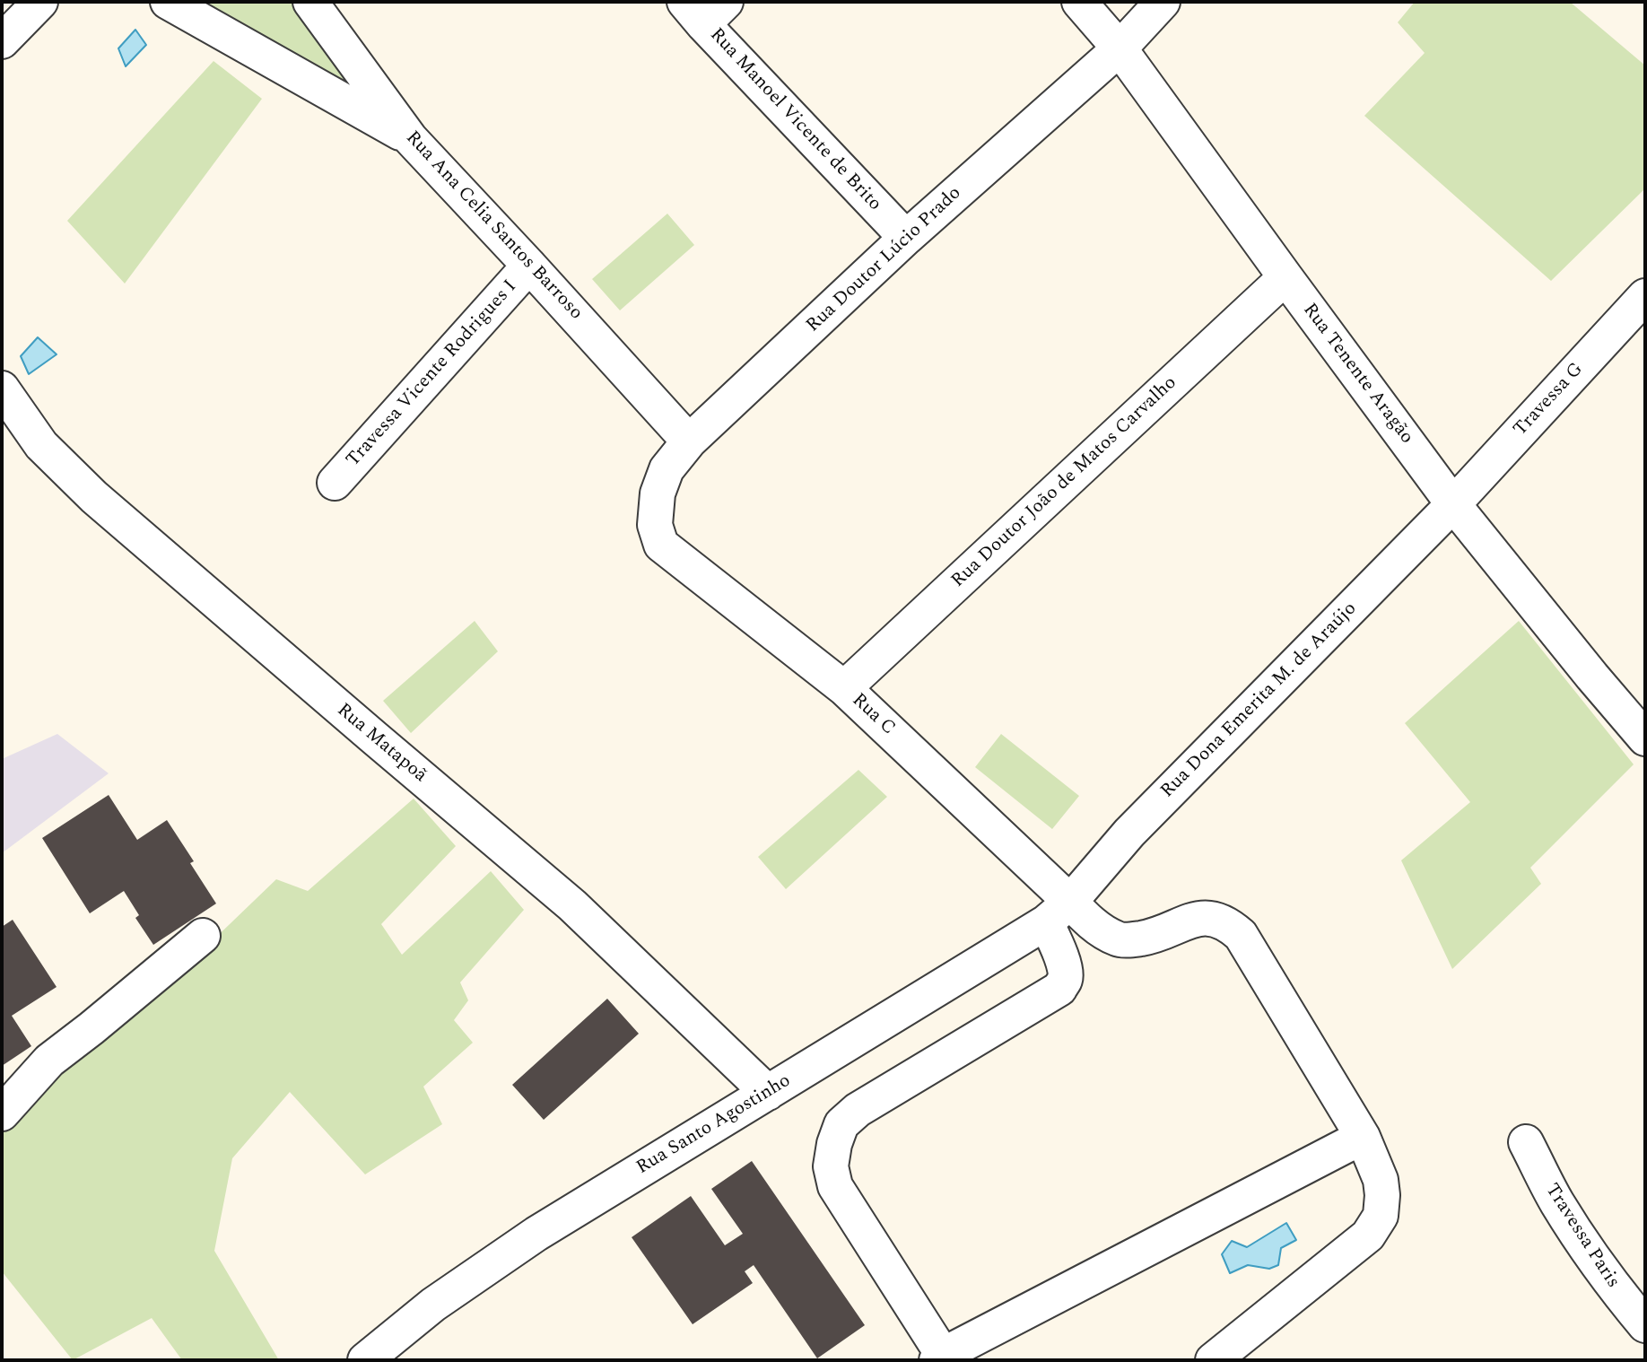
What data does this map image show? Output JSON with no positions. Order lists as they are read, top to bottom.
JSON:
{
  "streets": {
    "street": [
      "Rua Manoel Vicente de Brito",
      "Rua Ana Celia Santos Barroso",
      "Rua Doutor Lúcio Prado",
      "Travessa Vicente Rodrigues I",
      "Rua Tenente Aragão",
      "Travessa G",
      "Rua Doutor João de Matos Carvalho",
      "Rua Dona Emerita M. de Araújo",
      "Rua C",
      "Rua Matapoã",
      "Rua Santo Agostinho",
      "Travessa Paris"
    ]
  },
  "crossings": [
    ["Rua Manoel Vicente de Brito", "Rua Doutor Lúcio Prado"],
    ["Rua Ana Celia Santos Barroso", "Rua Doutor Lúcio Prado"],
    ["Rua Ana Celia Santos Barroso", "Travessa Vicente Rodrigues I"],
    ["Rua Doutor Lúcio Prado", "Rua Tenente Aragão"],
    ["Rua Doutor Lúcio Prado", "Rua C"],
    ["Rua Tenente Aragão", "Travessa G"],
    ["Rua Tenente Aragão", "Rua Doutor João de Matos Carvalho"],
    ["Rua Tenente Aragão", "Rua Dona Emerita M. de Araújo"],
    ["Travessa G", "Rua Dona Emerita M. de Araújo"],
    ["Rua Doutor João de Matos Carvalho", "Rua C"],
    ["Rua Dona Emerita M. de Araújo", "Rua C"],
    ["Rua Dona Emerita M. de Araújo", "Rua Santo Agostinho"],
    ["Rua C", "Rua Santo Agostinho"],
    ["Rua Matapoã", "Rua Santo Agostinho"]
  ]
}
